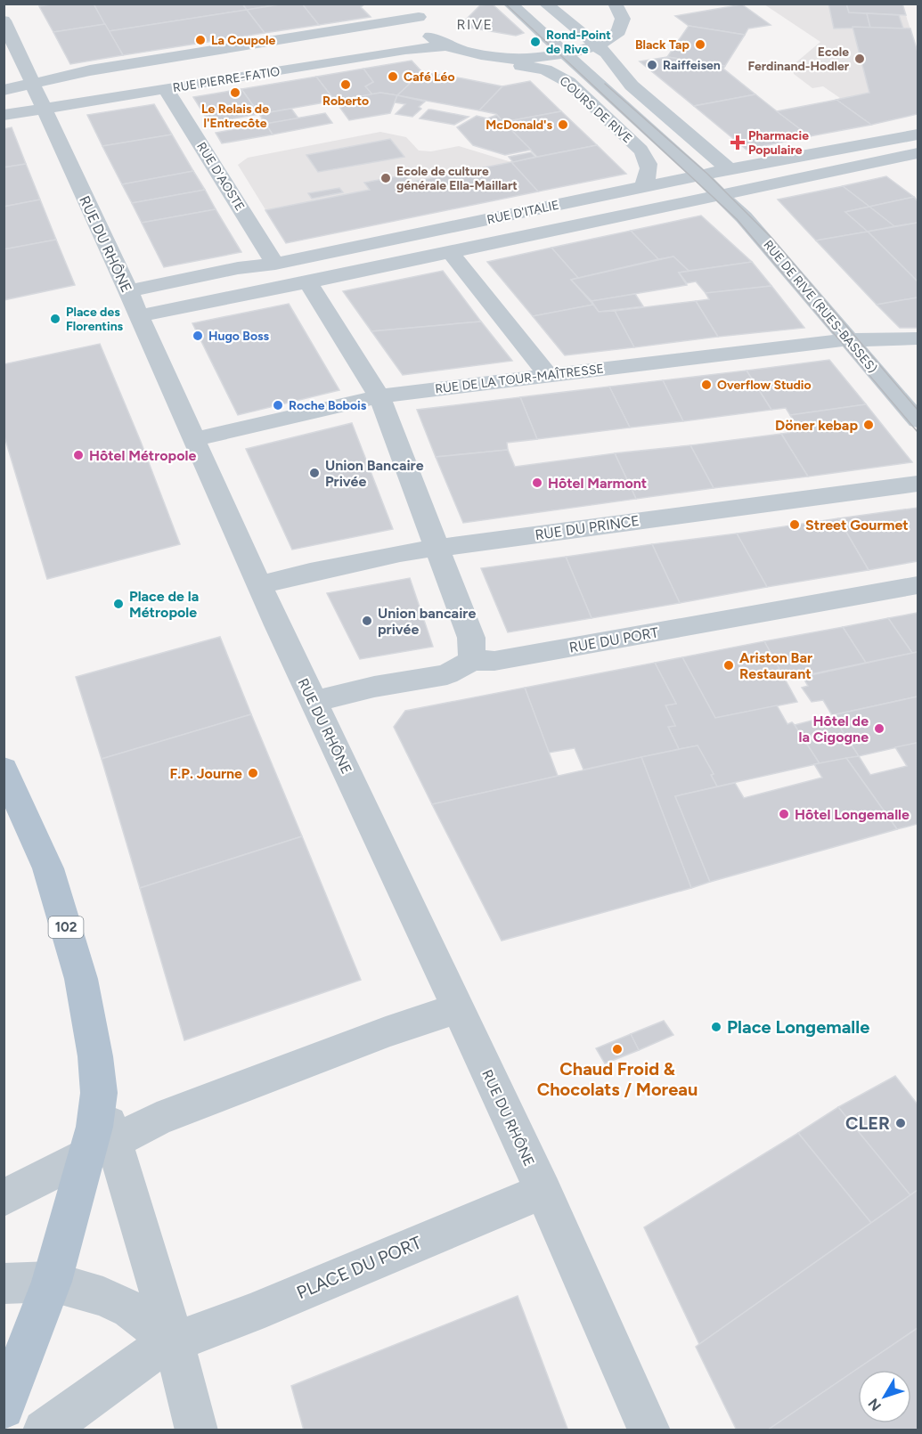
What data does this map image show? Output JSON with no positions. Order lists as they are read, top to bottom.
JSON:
{
  "streets": {
    "main road": ["102"],
    "street": [
      "RUE PIERRE-FATIO",
      "COURS DE RIVE",
      "RUE D'AOSTE",
      "RUE D'ITALIE",
      "RUE DU RHÔNE",
      "RUE DE RIVE (RUES-BASSES)",
      "RUE DE LA TOUR-MAÎTRESSE",
      "RUE DU PRINCE",
      "RUE DU PORT",
      "PLACE DU PORT"
    ]
  },
  "crossings": [
    ["RUE PIERRE-FATIO", "RUE D'AOSTE"],
    ["RUE PIERRE-FATIO", "RUE DU RHÔNE"],
    ["COURS DE RIVE", "RUE D'ITALIE"],
    ["RUE D'AOSTE", "RUE D'ITALIE"],
    ["RUE D'ITALIE", "RUE DU RHÔNE"],
    ["RUE D'ITALIE", "RUE DE RIVE (RUES-BASSES)"],
    ["RUE DU RHÔNE", "RUE DE LA TOUR-MAÎTRESSE"],
    ["RUE DU RHÔNE", "RUE DU PRINCE"],
    ["RUE DU RHÔNE", "RUE DU PORT"],
    ["RUE DU RHÔNE", "PLACE DU PORT"],
    ["RUE DE RIVE (RUES-BASSES)", "RUE DE LA TOUR-MAÎTRESSE"]
  ],
  "districts": ["RIVE"],
  "places": {
    "other": [
      "La Coupole",
      "Rond-Point de Rive",
      "Black Tap",
      "Ecole Ferdinand-Hodler",
      "Raiffeisen",
      "Café Léo",
      "Roberto",
      "Le Relais de l'Entrecôte",
      "McDonald's",
      "Ecole de culture générale Ella-Maillart",
      "Place des Florentins",
      "Hugo Boss",
      "Overflow Studio",
      "Roche Bobois",
      "Döner kebap",
      "Hôtel Métropole",
      "Union Bancaire Privée",
      "Hôtel Marmont",
      "Street Gourmet",
      "Place de la Métropole",
      "Union bancaire privée",
      "Ariston Bar Restaurant",
      "Hôtel de la Cigogne",
      "F.P. Journe",
      "Hôtel Longemalle",
      "Place Longemalle",
      "Chaud Froid & Chocolats / Moreau",
      "CLER"
    ],
    "health": ["Pharmacie Populaire"]
  },
  "north": "bottom left"
}
